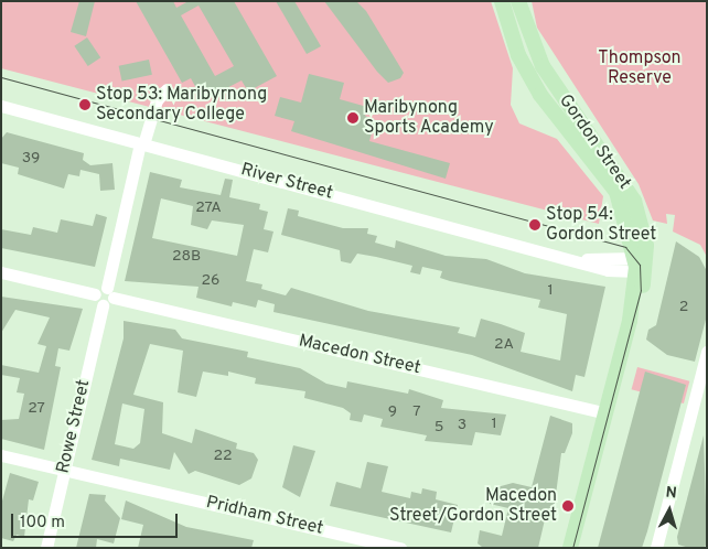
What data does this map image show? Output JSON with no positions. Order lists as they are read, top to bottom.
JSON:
{
  "streets": {
    "main road": ["Gordon Street"],
    "street": [
      "River Street",
      "Macedon Street",
      "Rowe Street",
      "Pridham Street"
    ]
  },
  "crossings": [
    ["Gordon Street", "River Street"],
    ["Gordon Street", "Macedon Street"],
    ["River Street", "Rowe Street"],
    ["Macedon Street", "Rowe Street"],
    ["Rowe Street", "Pridham Street"]
  ],
  "parks": ["Thompson Reserve"],
  "places": [
    "Stop 53: Maribyrnong Secondary College",
    "Maribynong Sports Academy",
    "Stop 54: Gordon Street",
    "Macedon Street/Gordon Street"
  ],
  "house_numbers": [
    "39",
    "27A",
    "28B",
    "26",
    "1",
    "2",
    "2A",
    "27",
    "9",
    "7",
    "1",
    "3",
    "5",
    "22"
  ],
  "scale_bar": "100 m",
  "north": "top"
}
